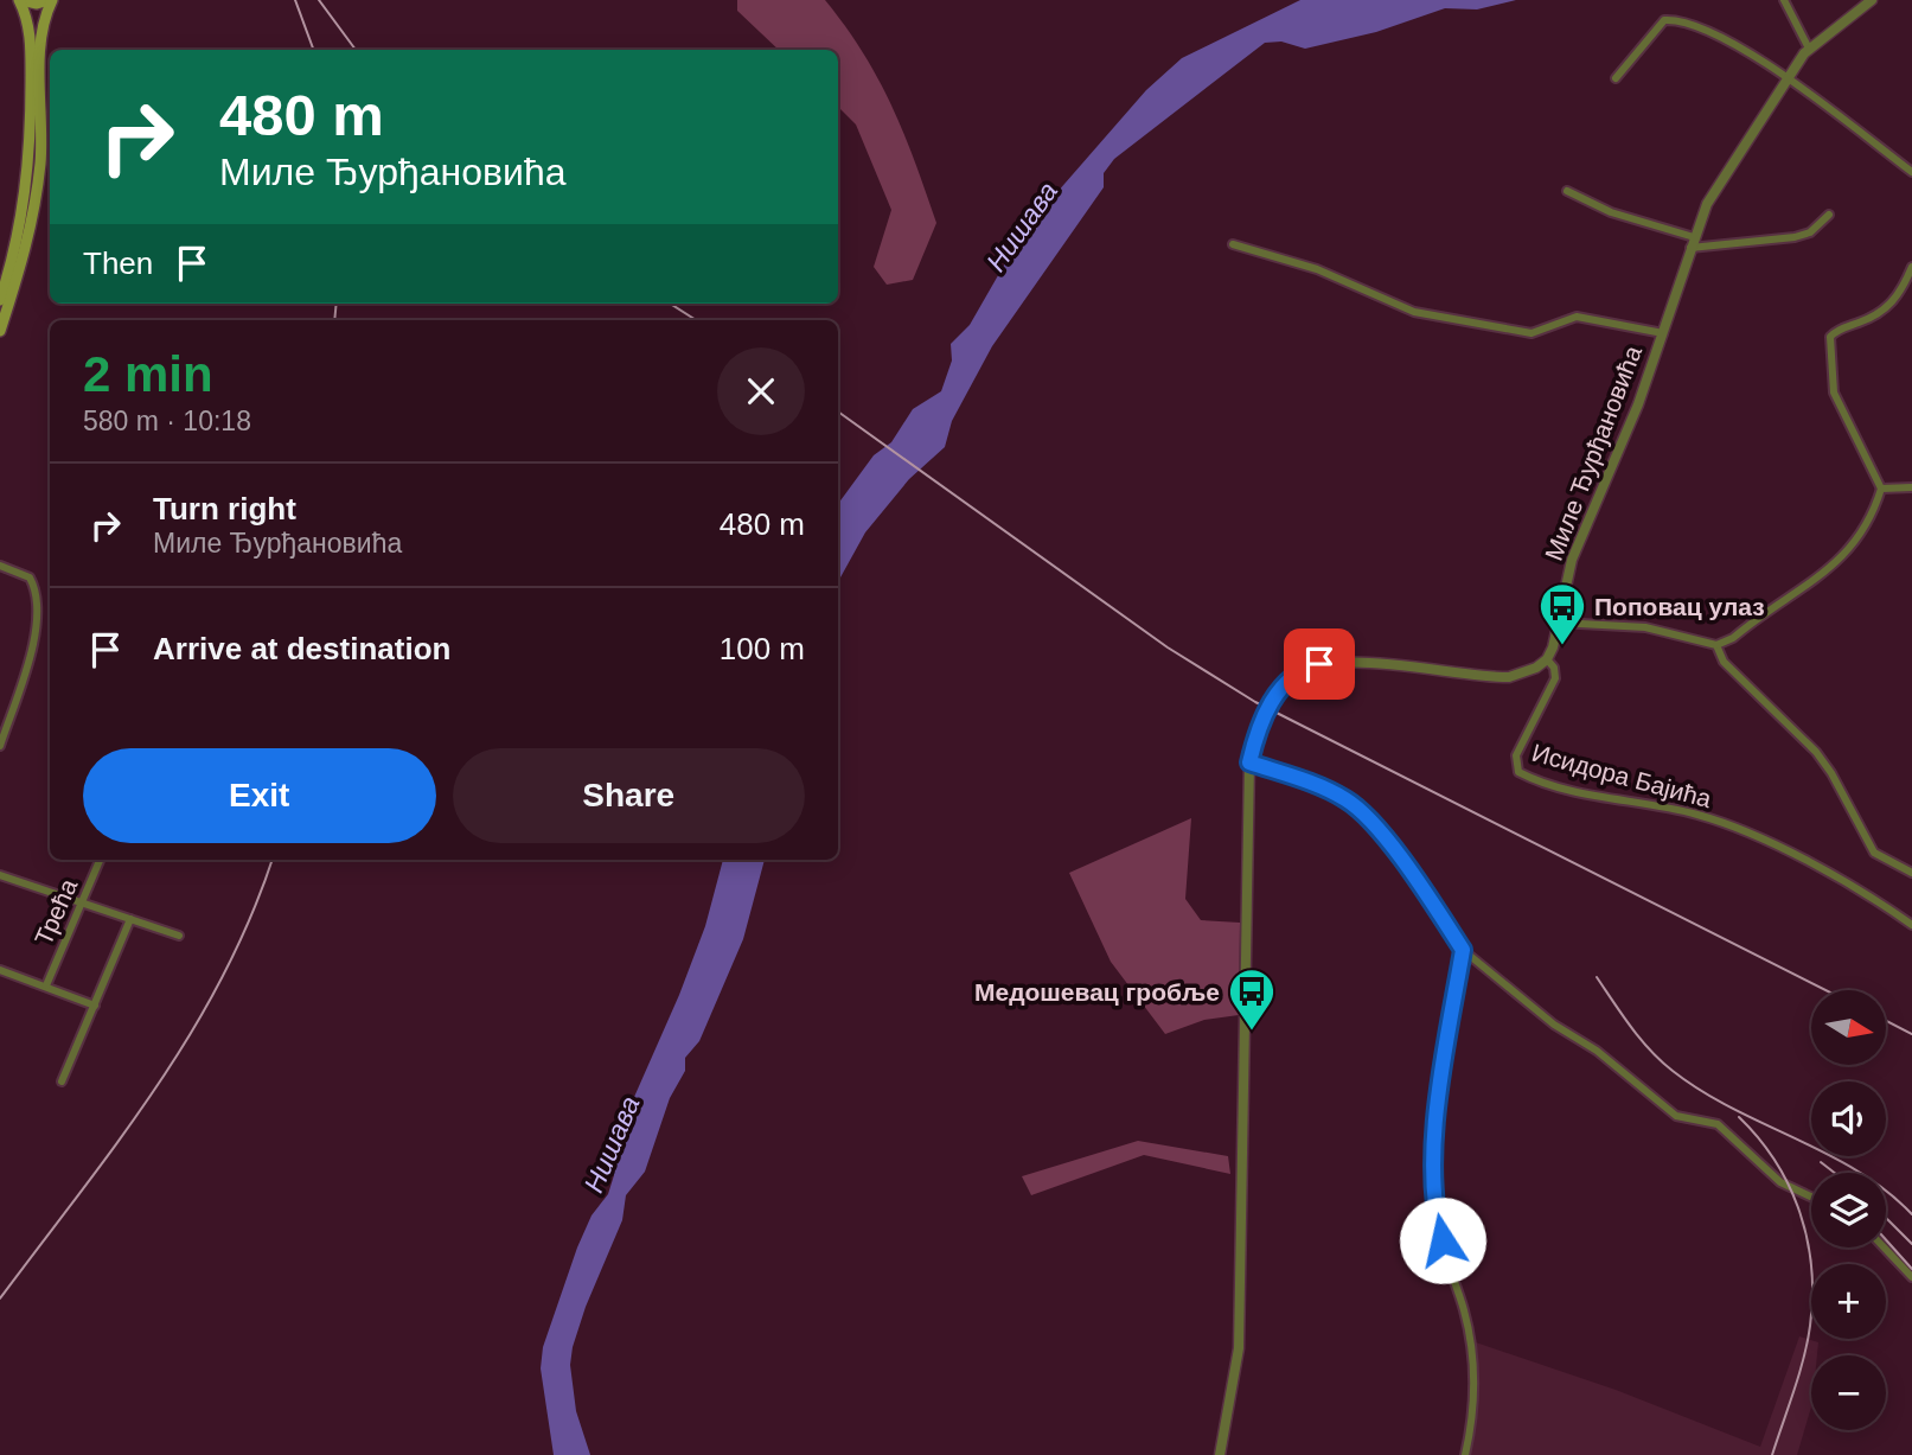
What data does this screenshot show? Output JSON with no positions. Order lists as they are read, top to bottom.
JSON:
{
  "streets": {
    "street": ["Миле Ђурђановића", "Исидора Бајића", "Трећа"]
  },
  "crossings": [
    ["Миле Ђурђановића", "Исидора Бајића"]
  ],
  "water": ["Нишава"],
  "places": {
    "bus stop": ["Поповац улаз", "Медошевац гробље"]
  },
  "north": "right",
  "page": {
    "turn": ["480 m", "Миле Ђурђановића"],
    "then": "Then",
    "heading": ["2 min", "580 m · 10:18"],
    "list": [
      {
        "name": "Turn right",
        "note": "Миле Ђурђановића",
        "value": "480 m"
      },
      {
        "name": "Arrive at destination",
        "value": "100 m"
      }
    ],
    "buttons": ["Exit", "Share"],
    "map_buttons": ["+", "−"]
  }
}
